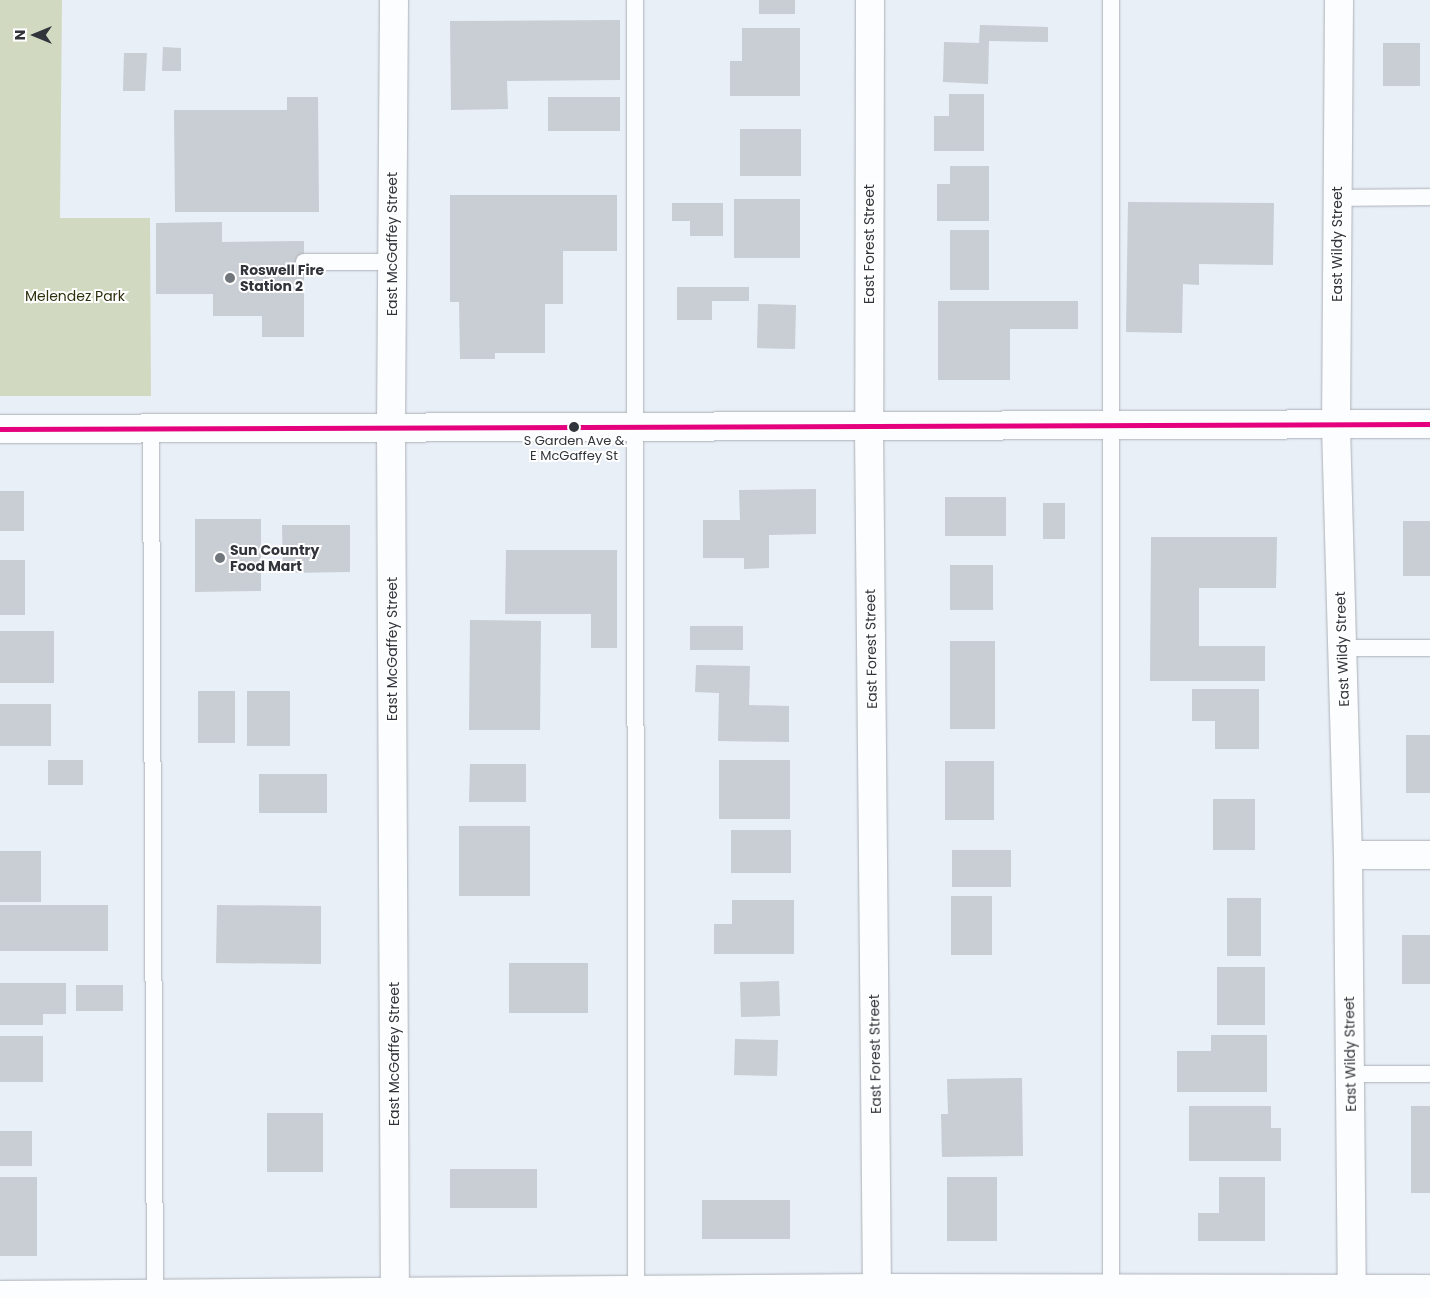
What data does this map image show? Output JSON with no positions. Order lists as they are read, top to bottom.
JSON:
{
  "streets": {
    "street": ["East McGaffey Street", "East Forest Street", "East Wildy Street"]
  },
  "parks": ["Melendez Park"],
  "places": ["Roswell Fire Station 2", "S Garden Ave & E McGaffey St", "Sun Country Food Mart"],
  "north": "left"
}
